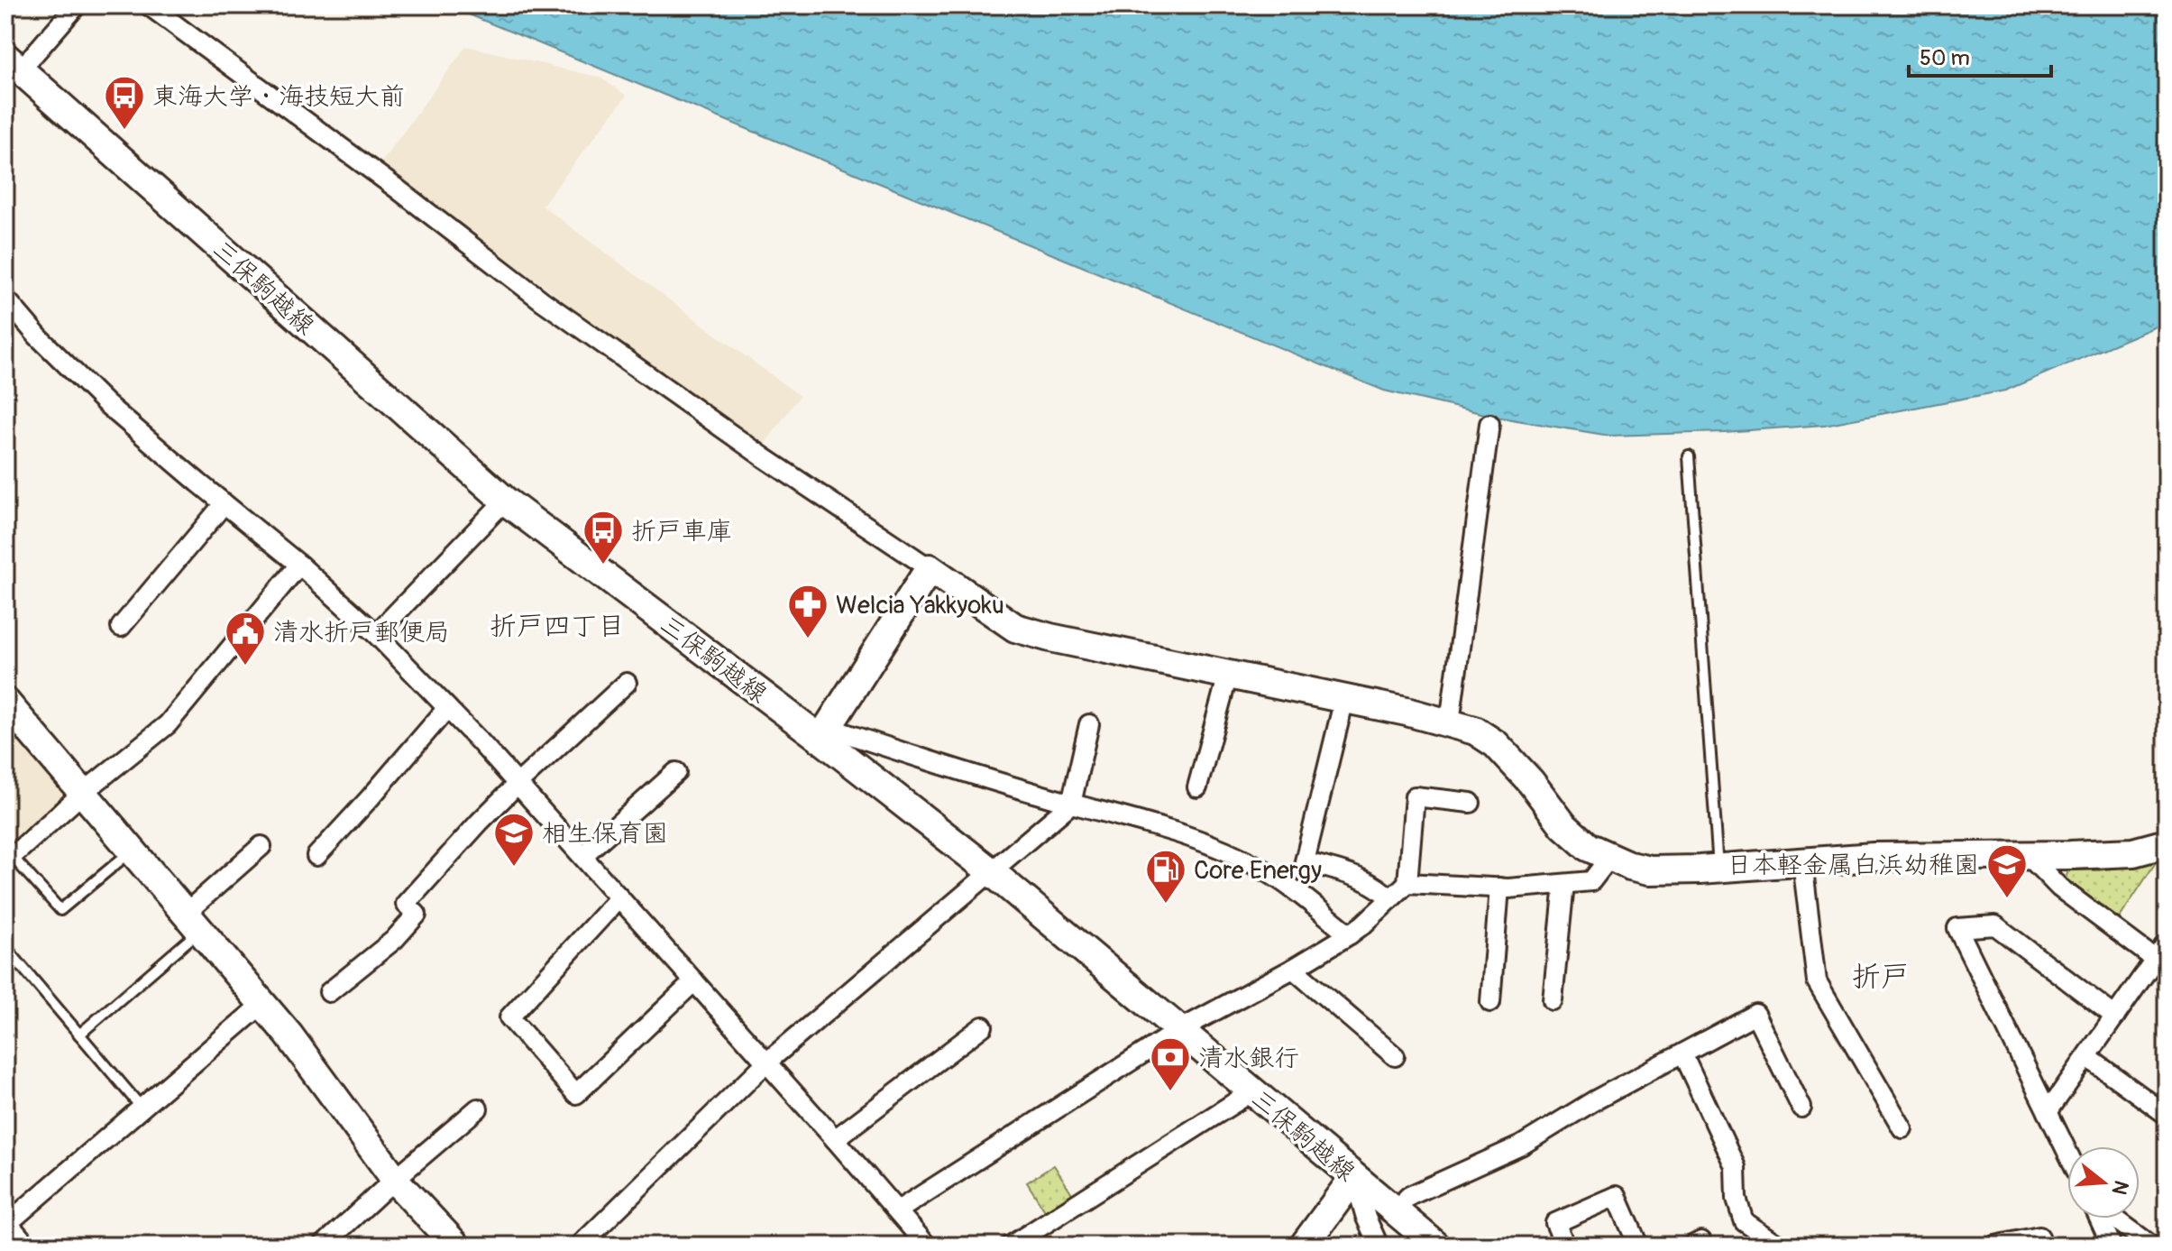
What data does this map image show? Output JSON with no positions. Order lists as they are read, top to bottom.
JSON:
{
  "streets": {
    "street": ["三保駒越線"]
  },
  "districts": ["折戸四丁目", "折戸"],
  "places": {
    "bus stop": ["東海大学・海技短大前", "折戸車庫"],
    "pharmacy": ["Welcia Yakkyoku"],
    "public building": ["清水折戸郵便局"],
    "school or university": ["相生保育園", "日本軽金属白浜幼稚園"],
    "fuel station": ["Core Energy"],
    "bank": ["清水銀行"]
  },
  "scale_bar": "50 m",
  "north": "right"
}
